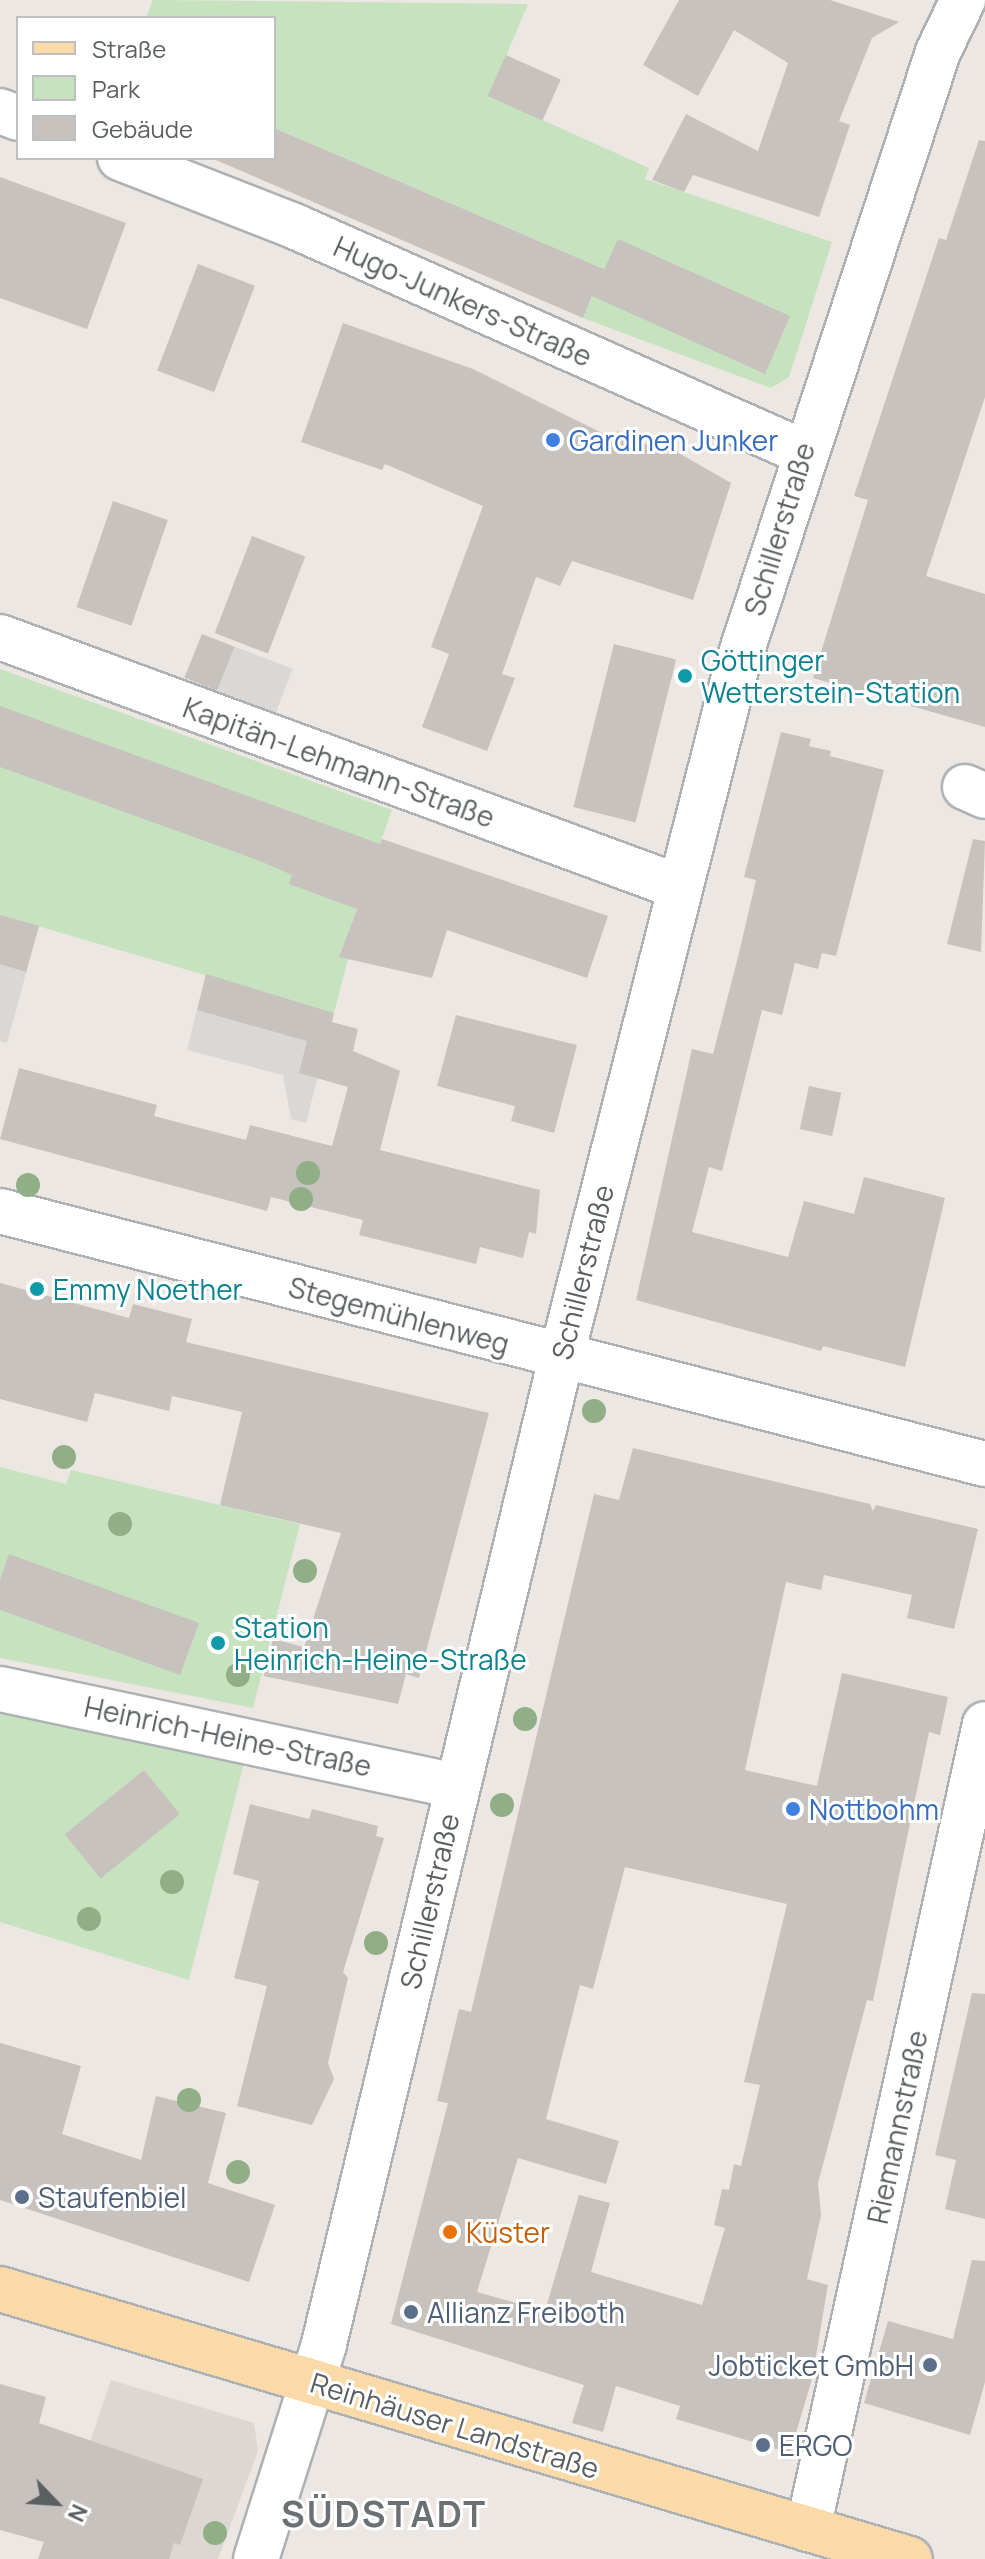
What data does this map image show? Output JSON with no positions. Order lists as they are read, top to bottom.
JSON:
{
  "streets": {
    "main road": ["Reinhäuser Landstraße"],
    "street": [
      "Hugo-Junkers-Straße",
      "Schillerstraße",
      "Kapitän-Lehmann-Straße",
      "Stegemühlenweg",
      "Heinrich-Heine-Straße",
      "Riemannstraße"
    ]
  },
  "crossings": [
    ["Hugo-Junkers-Straße", "Schillerstraße"],
    ["Schillerstraße", "Kapitän-Lehmann-Straße"],
    ["Schillerstraße", "Stegemühlenweg"],
    ["Schillerstraße", "Heinrich-Heine-Straße"],
    ["Schillerstraße", "Reinhäuser Landstraße"],
    ["Riemannstraße", "Reinhäuser Landstraße"]
  ],
  "districts": ["SÜDSTADT"],
  "places": [
    "Gardinen Junker",
    "Göttinger Wetterstein-Station",
    "Emmy Noether",
    "Station Heinrich-Heine-Straße",
    "Nottbohm",
    "Staufenbiel",
    "Küster",
    "Allianz Freiboth",
    "Jobticket GmbH",
    "ERGO"
  ],
  "legend": ["Straße", "Park", "Gebäude"],
  "north": "bottom right"
}
